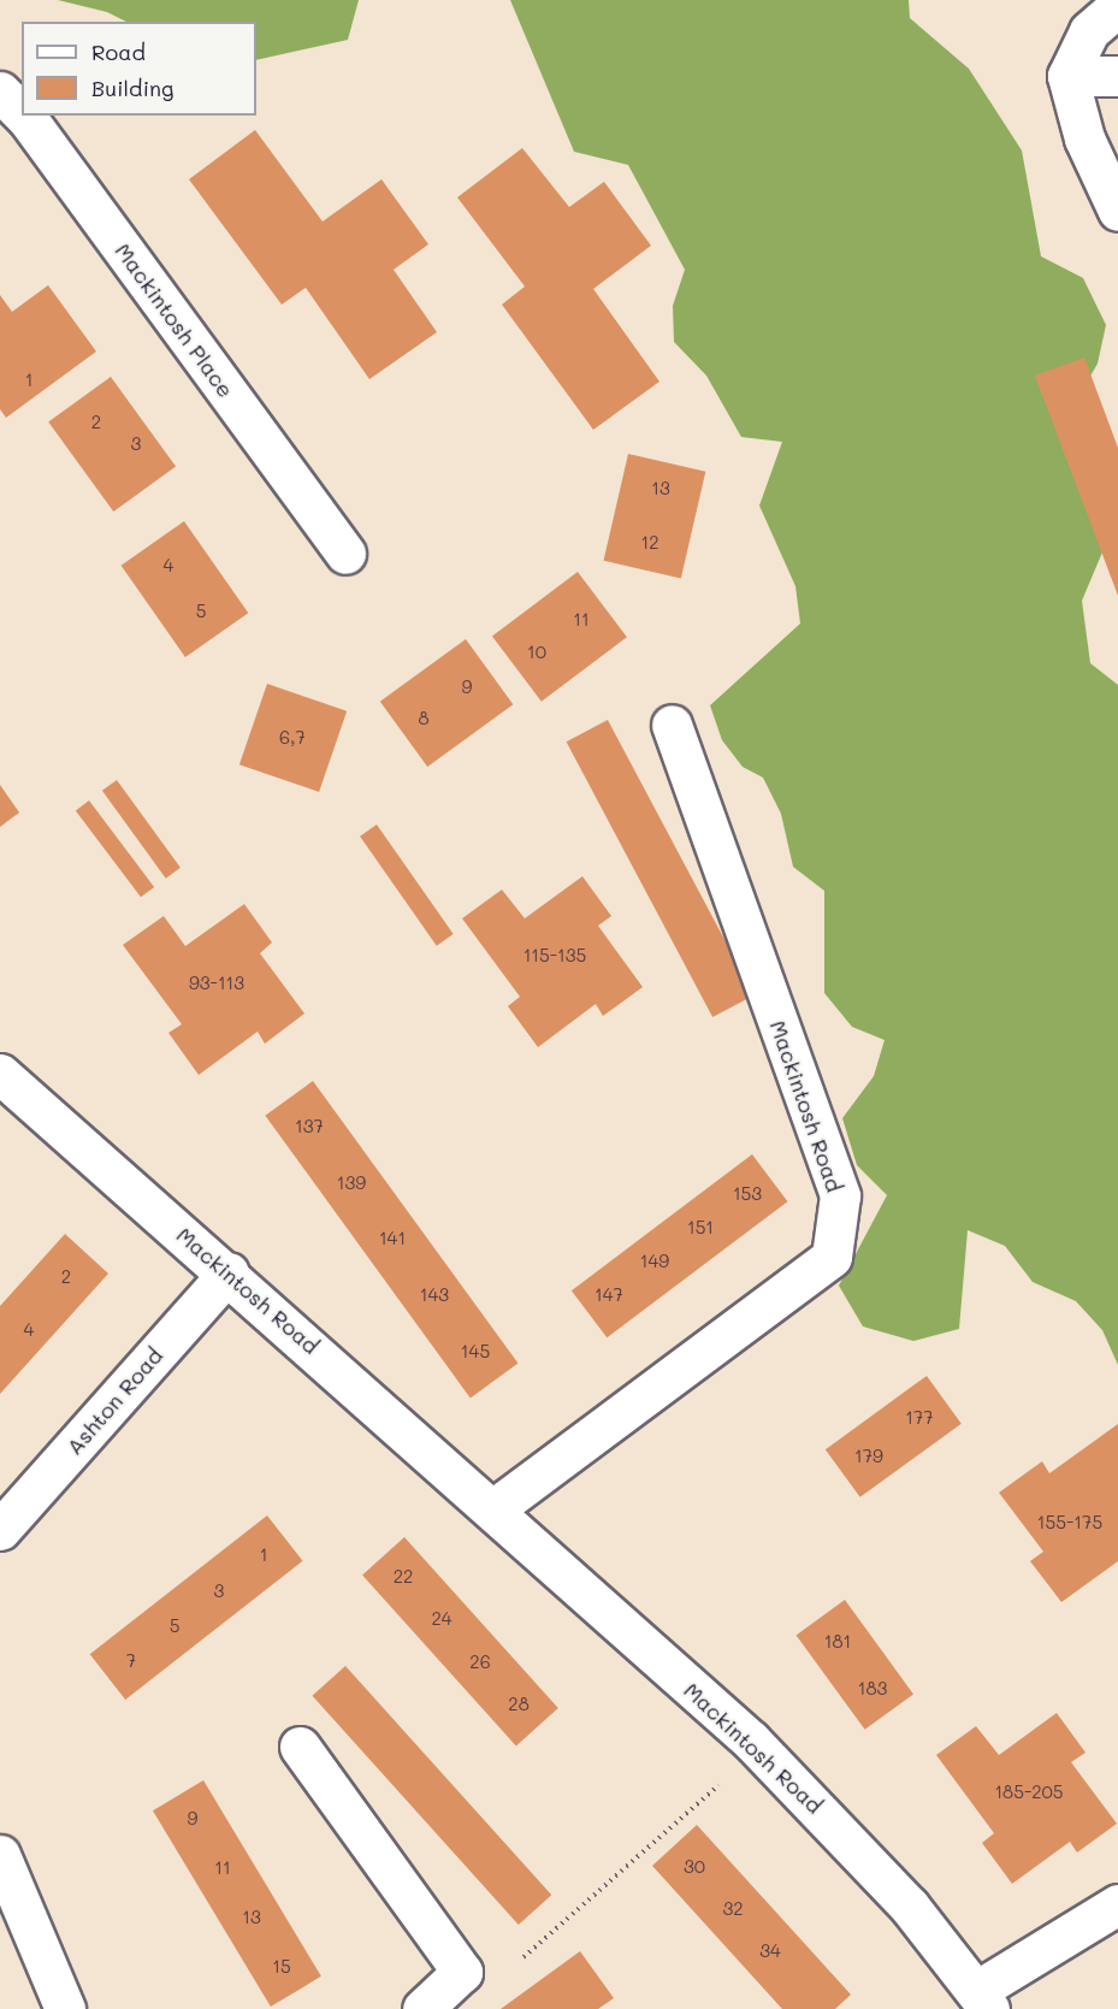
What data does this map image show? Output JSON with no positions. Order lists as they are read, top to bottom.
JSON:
{
  "streets": {
    "street": ["Mackintosh Place", "Mackintosh Road", "Ashton Road"]
  },
  "crossings": [
    ["Mackintosh Road", "Ashton Road"]
  ],
  "house_numbers": [
    "1",
    "2",
    "3",
    "13",
    "12",
    "4",
    "5",
    "11",
    "10",
    "9",
    "8",
    "6,7",
    "115-135",
    "93-113",
    "137",
    "139",
    "153",
    "151",
    "141",
    "149",
    "2",
    "143",
    "147",
    "4",
    "145",
    "177",
    "179",
    "155-175",
    "1",
    "22",
    "3",
    "24",
    "5",
    "181",
    "7",
    "26",
    "183",
    "28",
    "185-205",
    "9",
    "30",
    "11",
    "32",
    "13",
    "34",
    "15"
  ],
  "legend": ["Road", "Building"]
}
